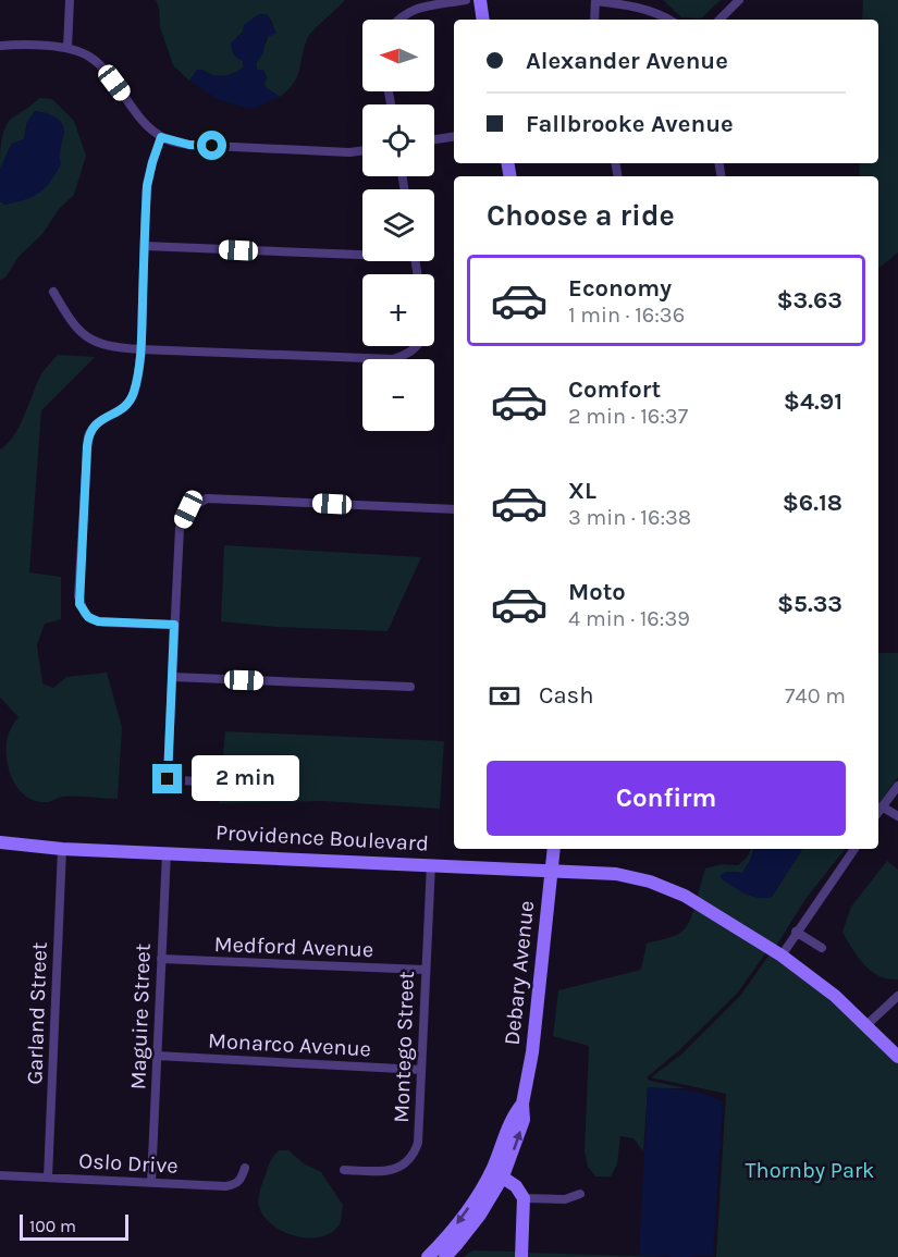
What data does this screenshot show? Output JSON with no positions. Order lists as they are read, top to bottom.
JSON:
{
  "streets": {
    "main road": ["Providence Boulevard", "Debary Avenue"],
    "street": [
      "Medford Avenue",
      "Garland Street",
      "Maguire Street",
      "Monarco Avenue",
      "Montego Street",
      "Oslo Drive"
    ]
  },
  "crossings": [
    ["Providence Boulevard", "Debary Avenue"],
    ["Providence Boulevard", "Garland Street"],
    ["Providence Boulevard", "Maguire Street"],
    ["Providence Boulevard", "Montego Street"],
    ["Medford Avenue", "Maguire Street"],
    ["Medford Avenue", "Montego Street"],
    ["Garland Street", "Oslo Drive"],
    ["Maguire Street", "Monarco Avenue"],
    ["Maguire Street", "Oslo Drive"],
    ["Monarco Avenue", "Montego Street"]
  ],
  "parks": ["Thornby Park"],
  "scale_bar": "100 m",
  "north": "left",
  "page": {
    "map_buttons": ["+", "−"],
    "banner": ["Alexander Avenue", "Fallbrooke Avenue"],
    "heading": "Choose a ride",
    "list": [
      {
        "name": "Economy",
        "note": "1 min · 16:36",
        "value": "$3.63"
      },
      {
        "name": "Comfort",
        "note": "2 min · 16:37",
        "value": "$4.91"
      },
      {
        "name": "XL",
        "note": "3 min · 16:38",
        "value": "$6.18"
      },
      {
        "name": "Moto",
        "note": "4 min · 16:39",
        "value": "$5.33"
      }
    ],
    "pay": ["Cash", "740 m"],
    "buttons": "Confirm",
    "bubble": "2 min",
    "scale": "100 m"
  }
}
